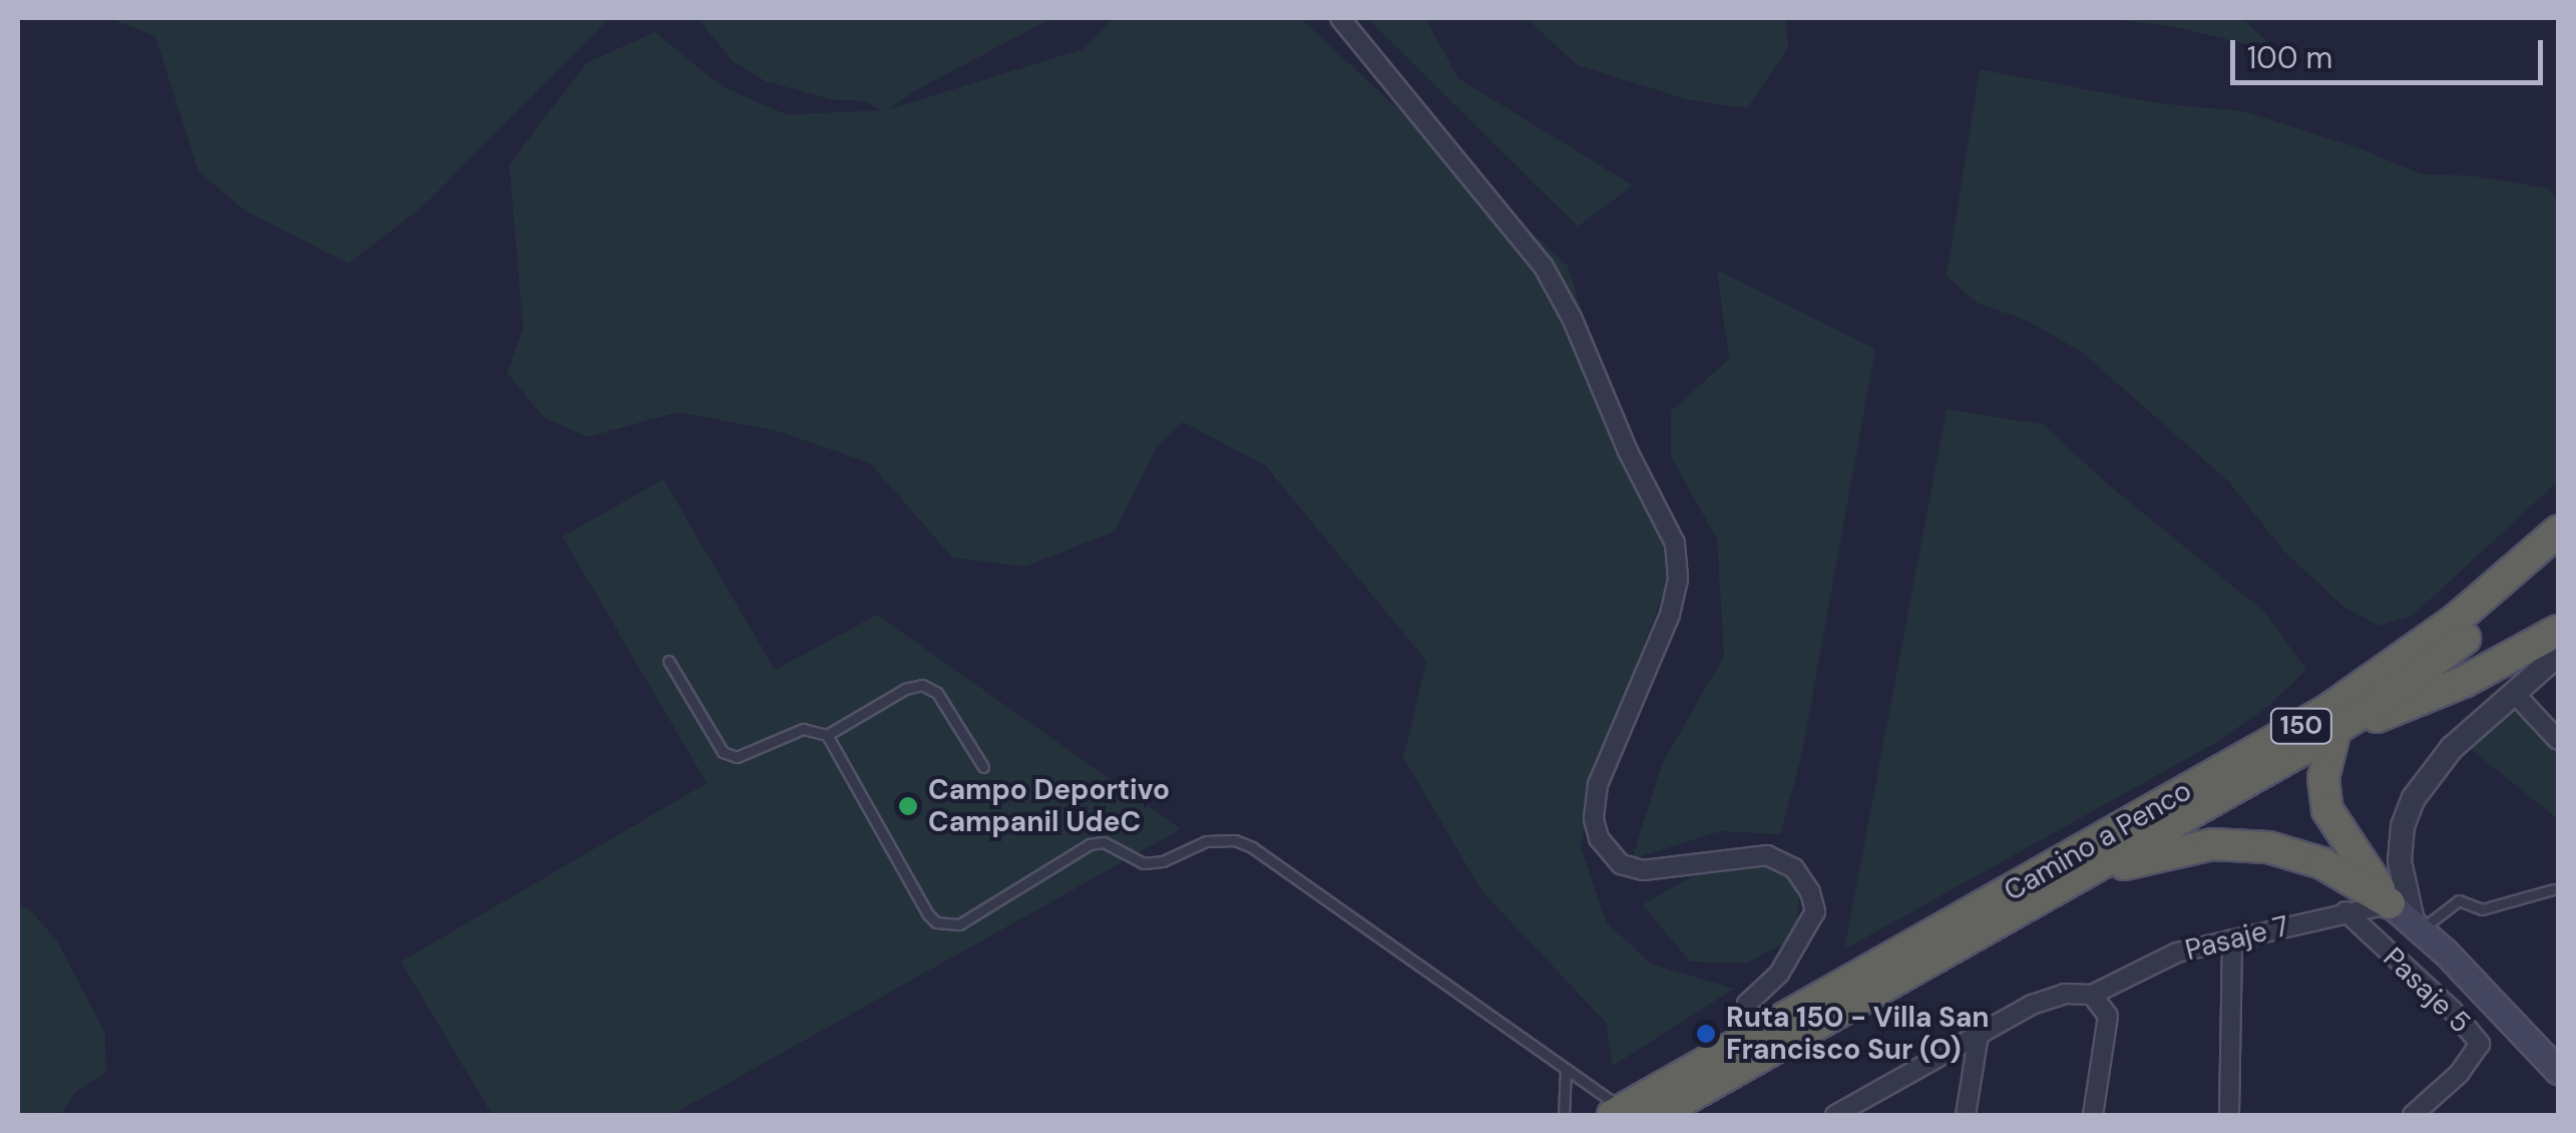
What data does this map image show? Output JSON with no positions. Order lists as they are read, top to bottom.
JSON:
{
  "streets": {
    "highway": ["150", "Camino a Penco"],
    "street": ["Pasaje 7", "Pasaje 5"]
  },
  "crossings": [
    ["Pasaje 7", "Pasaje 5"]
  ],
  "places": ["Campo Deportivo Campanil UdeC", "Ruta 150 - Villa San Francisco Sur (O)"],
  "scale_bar": "100 m"
}
